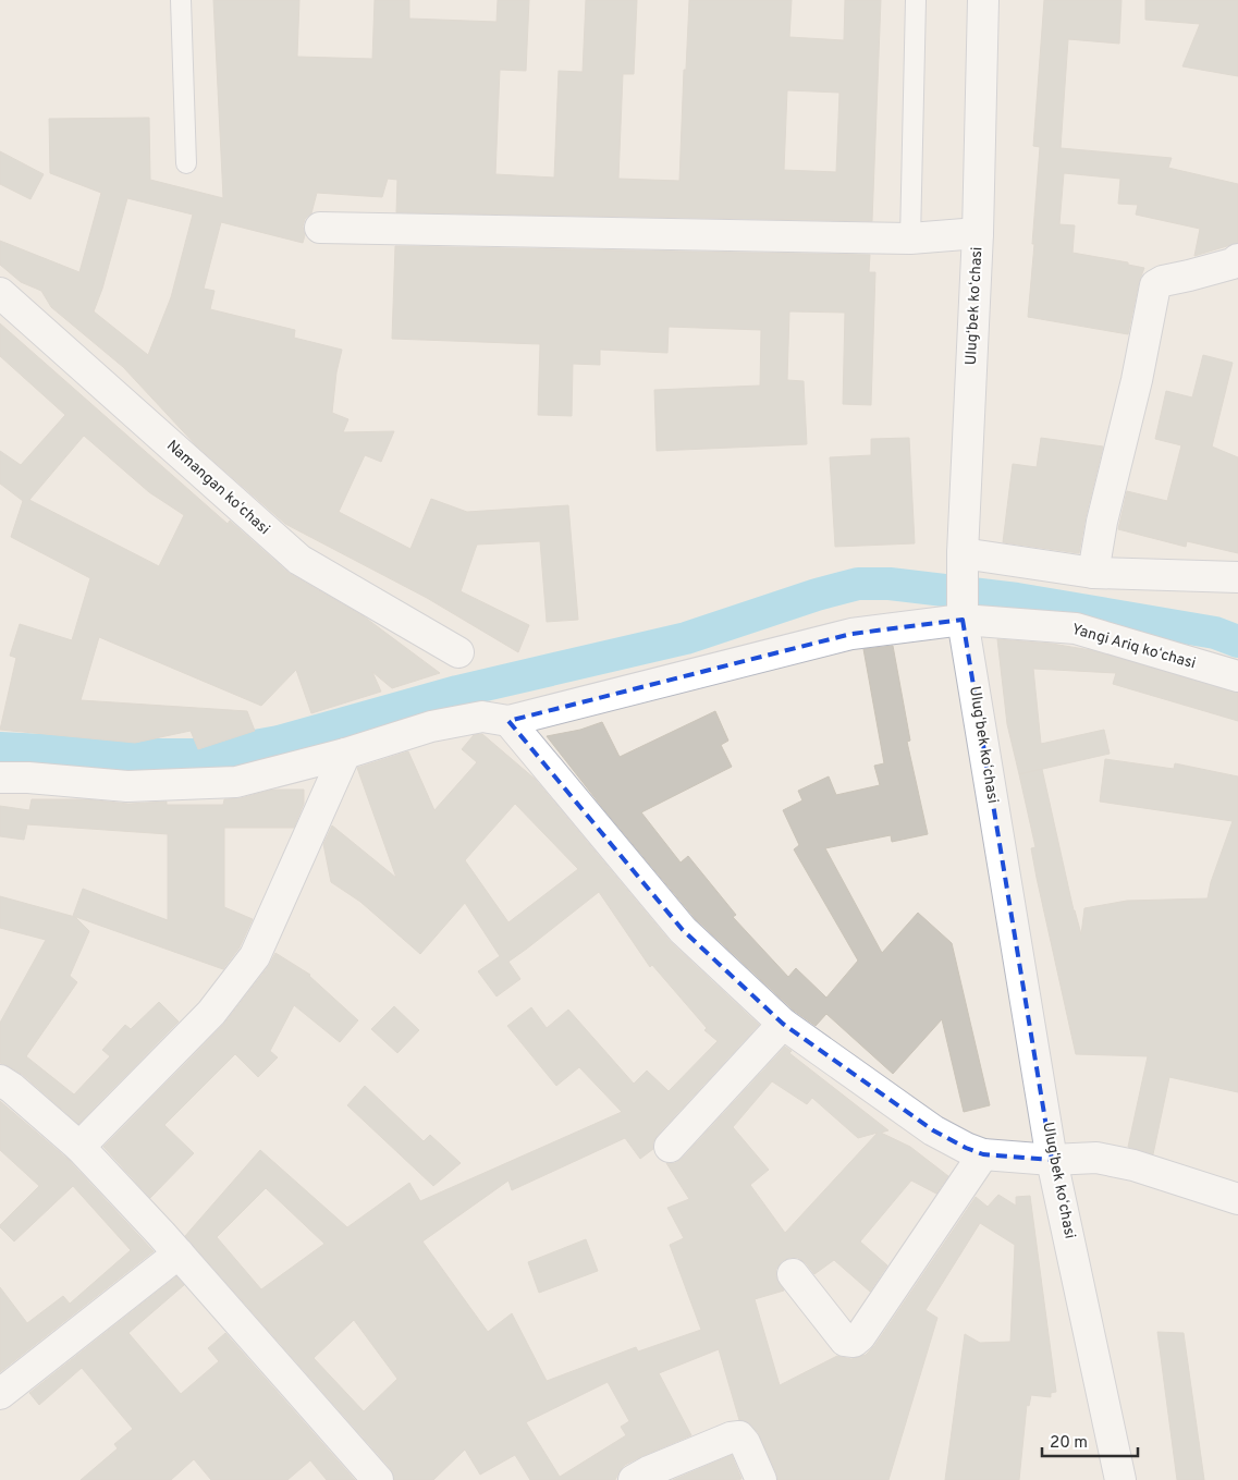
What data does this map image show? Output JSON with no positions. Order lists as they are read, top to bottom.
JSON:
{
  "streets": {
    "street": ["Ulugʻbek koʻchasi", "Namangan koʻchasi", "Yangi Ariq koʻchasi"]
  },
  "crossings": [
    ["Ulugʻbek koʻchasi", "Yangi Ariq koʻchasi"]
  ],
  "scale_bar": "20 m"
}
